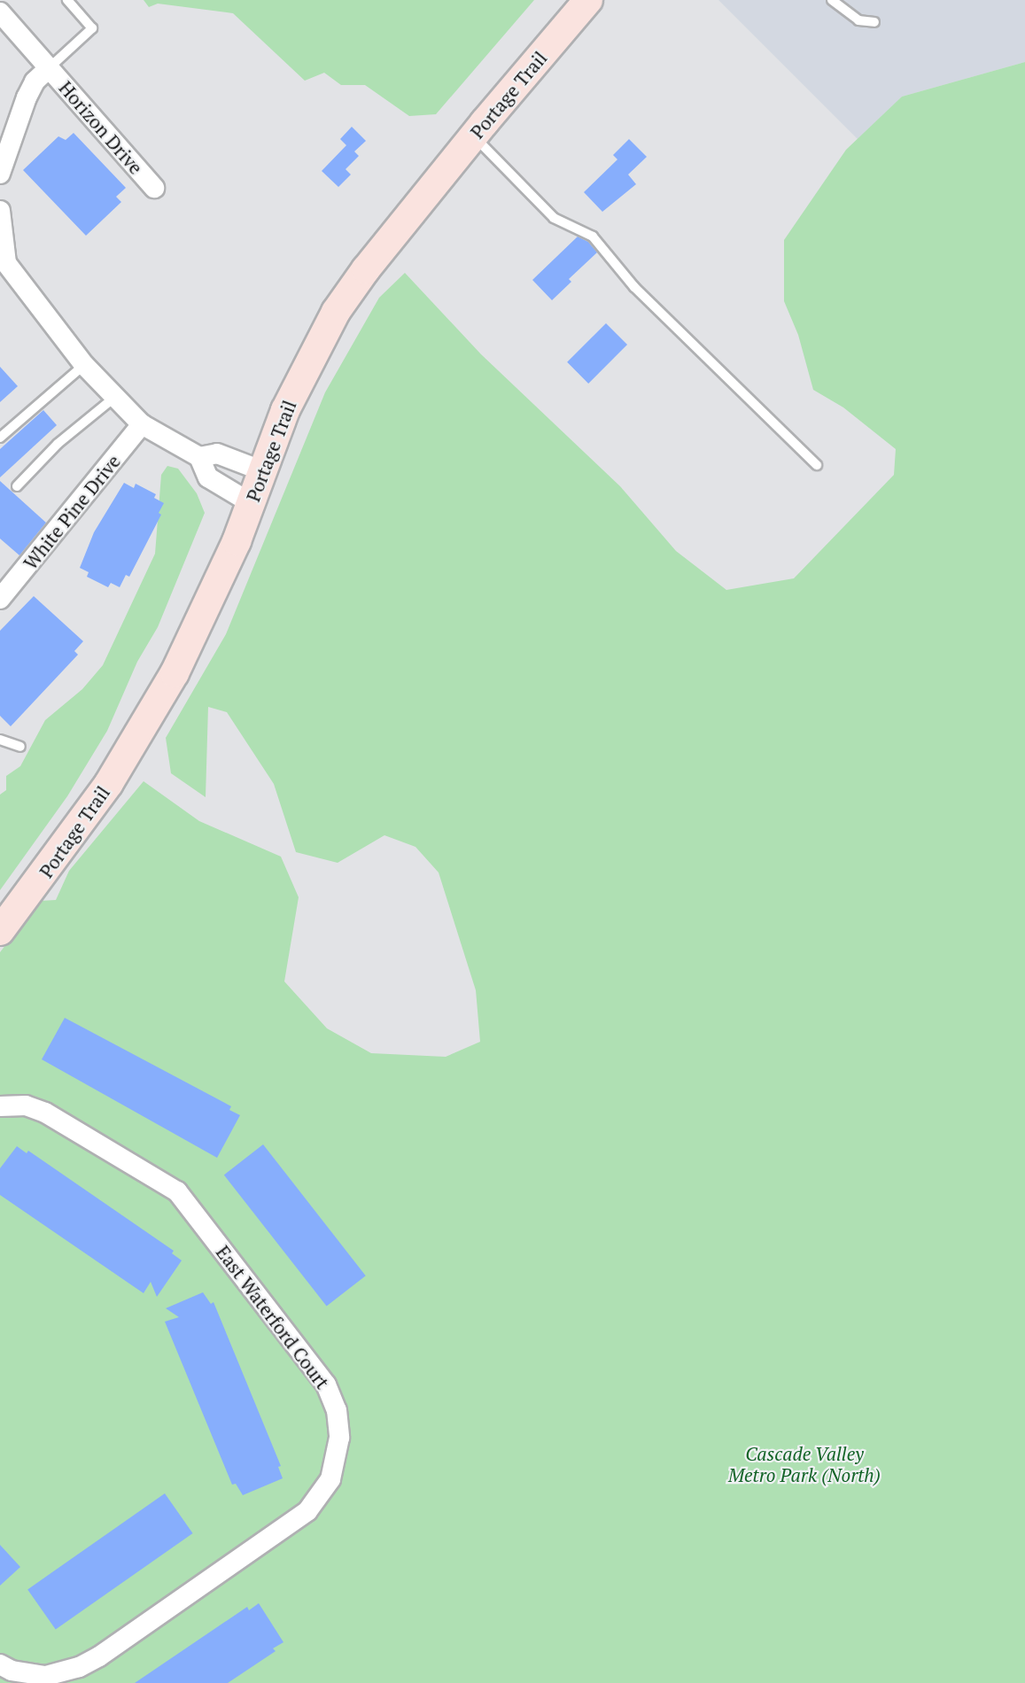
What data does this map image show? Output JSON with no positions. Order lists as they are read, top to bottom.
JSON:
{
  "streets": {
    "main road": ["Portage Trail"],
    "street": ["Horizon Drive", "White Pine Drive", "East Waterford Court"]
  },
  "parks": ["Cascade Valley Metro Park (North)"]
}
